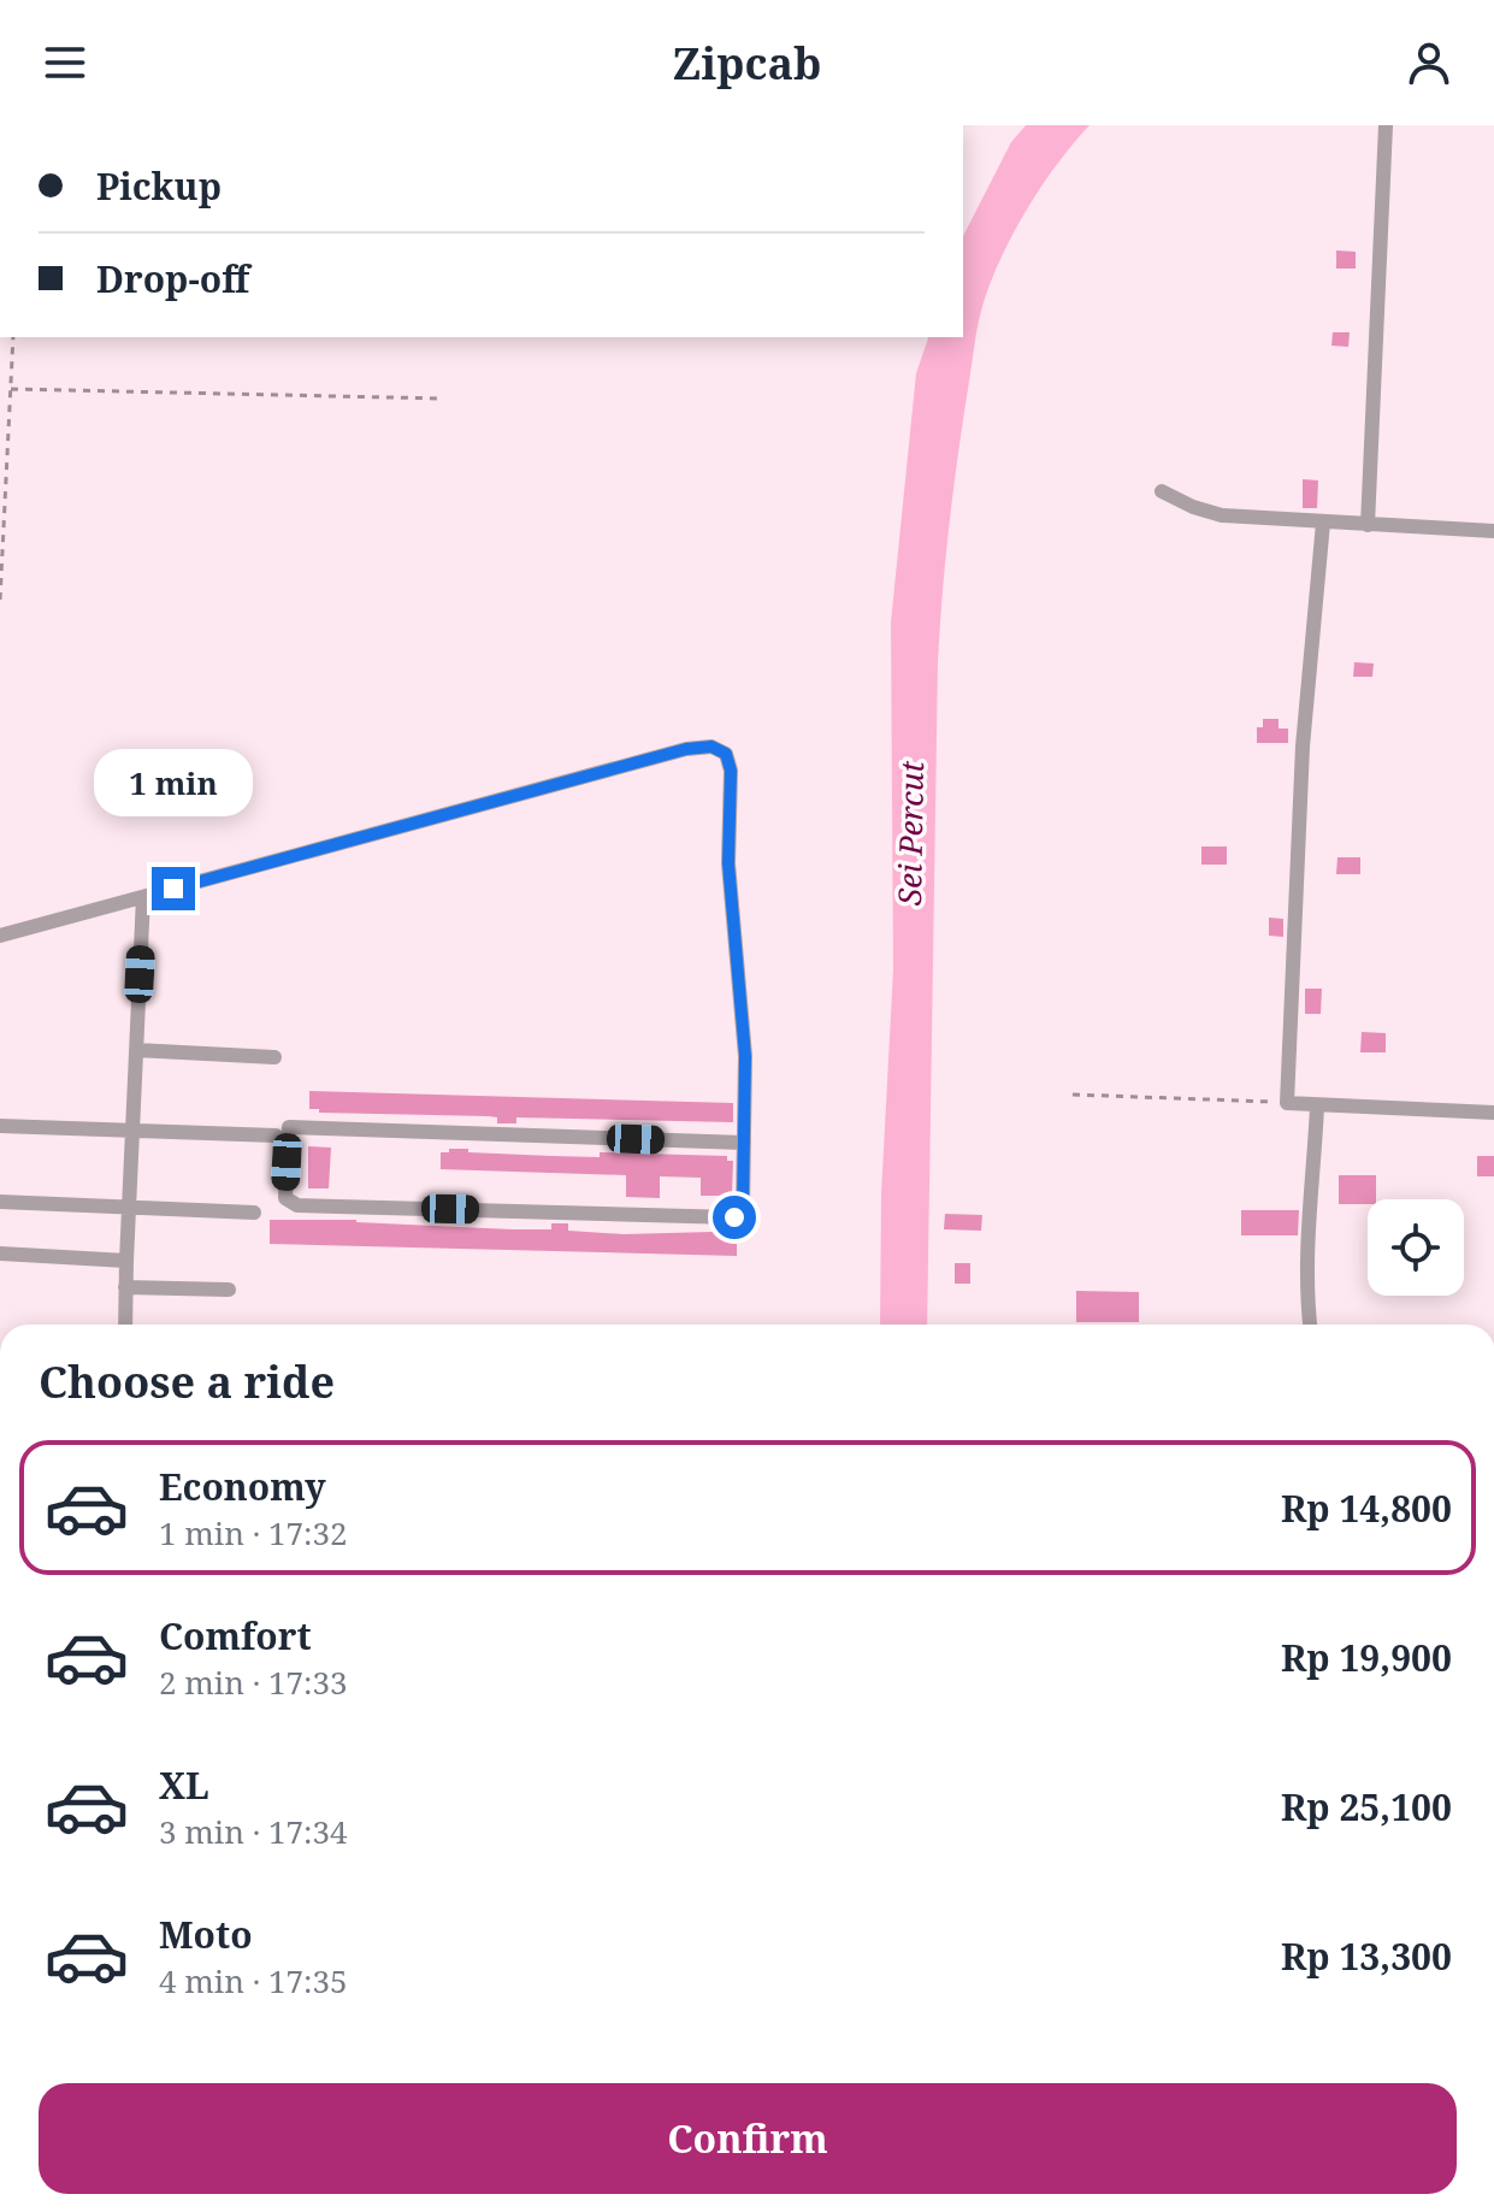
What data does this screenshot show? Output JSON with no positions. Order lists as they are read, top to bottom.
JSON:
{
  "water": ["Sei Percut"],
  "page": {
    "header": "Zipcab",
    "banner": ["Pickup", "Drop-off"],
    "bubble": "1 min",
    "heading": "Choose a ride",
    "list": [
      {
        "name": "Economy",
        "note": "1 min · 17:32",
        "value": "Rp 14,800"
      },
      {
        "name": "Comfort",
        "note": "2 min · 17:33",
        "value": "Rp 19,900"
      },
      {
        "name": "XL",
        "note": "3 min · 17:34",
        "value": "Rp 25,100"
      },
      {
        "name": "Moto",
        "note": "4 min · 17:35",
        "value": "Rp 13,300"
      }
    ],
    "buttons": "Confirm"
  }
}
